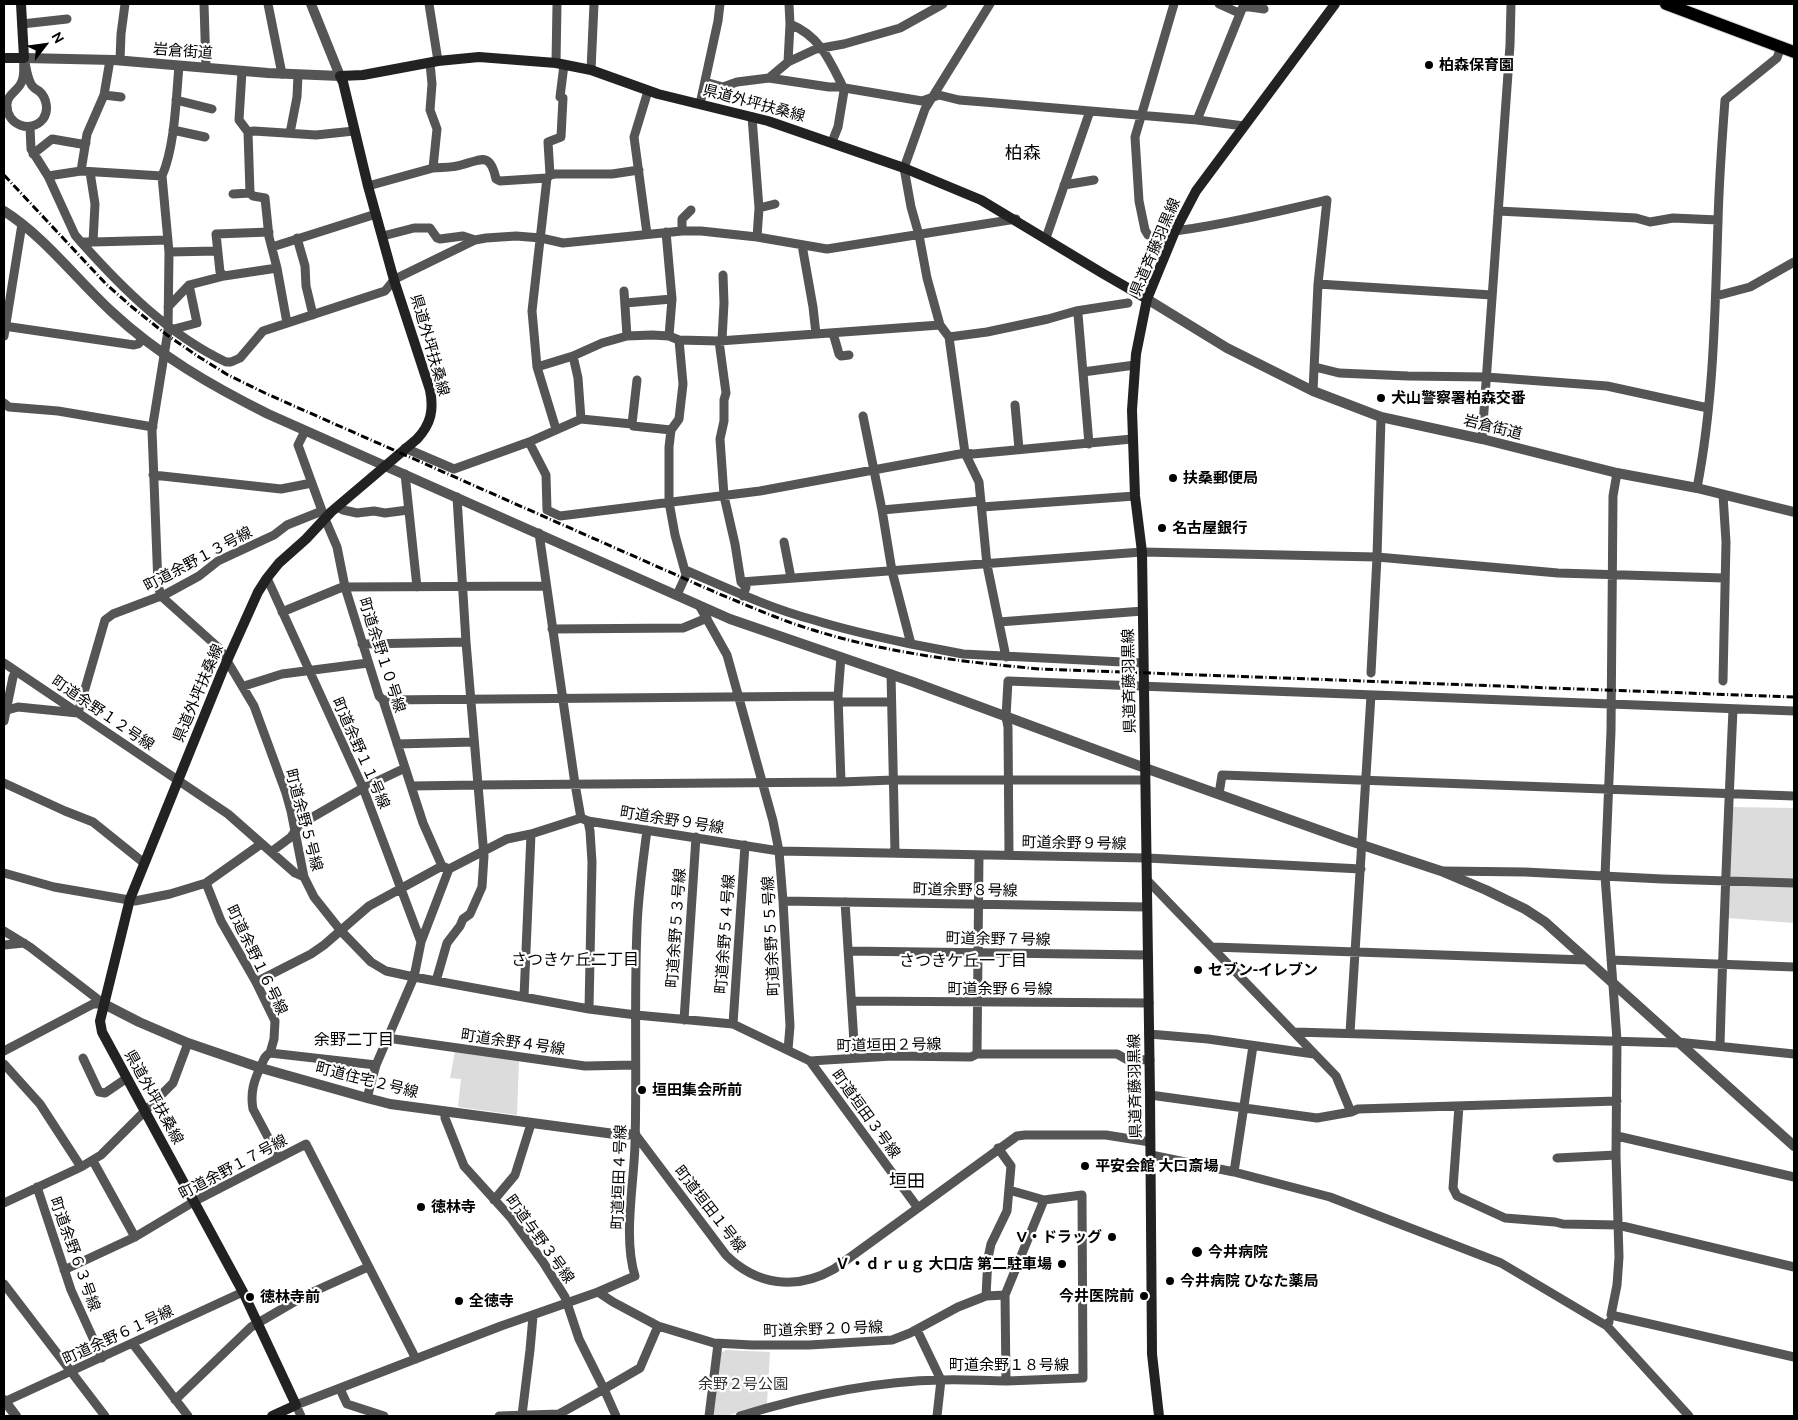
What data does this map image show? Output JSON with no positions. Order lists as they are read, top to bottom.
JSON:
{
  "streets": {
    "main road": ["県道外坪扶桑線", "県道斉藤羽黒線"],
    "street": [
      "岩倉街道",
      "町道余野１３号線",
      "町道余野１０号線",
      "町道余野１２号線",
      "町道余野１１号線",
      "町道余野５号線",
      "町道余野９号線",
      "町道余野８号線",
      "町道余野５３号線",
      "町道余野５４号線",
      "町道余野５５号線",
      "町道余野７号線",
      "町道余野１６号線",
      "町道余野６号線",
      "町道余野４号線",
      "町道垣田２号線",
      "町道住宅２号線",
      "町道垣田３号線",
      "町道余野１７号線",
      "町道垣田４号線",
      "町道垣田１号線",
      "町道与野３号線",
      "町道余野６３号線",
      "町道余野２０号線",
      "町道余野６１号線",
      "町道余野１８号線"
    ]
  },
  "crossings": [
    ["岩倉街道", "県道外坪扶桑線"],
    ["岩倉街道", "県道斉藤羽黒線"],
    ["県道外坪扶桑線", "県道斉藤羽黒線"],
    ["県道外坪扶桑線", "町道余野１３号線"],
    ["県道外坪扶桑線", "町道余野１０号線"],
    ["県道外坪扶桑線", "町道余野１２号線"],
    ["県道外坪扶桑線", "町道余野１１号線"],
    ["県道外坪扶桑線", "町道余野５号線"],
    ["県道外坪扶桑線", "町道住宅２号線"],
    ["県道外坪扶桑線", "町道余野１７号線"],
    ["県道外坪扶桑線", "町道垣田４号線"],
    ["県道外坪扶桑線", "町道余野６１号線"],
    ["県道斉藤羽黒線", "町道余野９号線"],
    ["県道斉藤羽黒線", "町道余野８号線"],
    ["県道斉藤羽黒線", "町道余野７号線"],
    ["県道斉藤羽黒線", "町道余野６号線"],
    ["県道斉藤羽黒線", "町道垣田２号線"],
    ["県道斉藤羽黒線", "町道垣田１号線"],
    ["町道余野１３号線", "町道余野１０号線"],
    ["町道余野１３号線", "町道余野１２号線"],
    ["町道余野１３号線", "町道余野５号線"],
    ["町道余野１０号線", "町道余野９号線"],
    ["町道余野１２号線", "町道余野５号線"],
    ["町道余野１１号線", "町道余野９号線"],
    ["町道余野５号線", "町道余野９号線"],
    ["町道余野５号線", "町道垣田４号線"],
    ["町道余野９号線", "町道余野５３号線"],
    ["町道余野９号線", "町道余野５４号線"],
    ["町道余野９号線", "町道余野５５号線"],
    ["町道余野９号線", "町道余野１６号線"],
    ["町道余野９号線", "町道垣田４号線"],
    ["町道余野８号線", "町道余野５５号線"],
    ["町道余野１６号線", "町道住宅２号線"],
    ["町道余野１６号線", "町道余野１７号線"],
    ["町道余野４号線", "町道垣田４号線"],
    ["町道垣田２号線", "町道垣田３号線"],
    ["町道住宅２号線", "町道垣田４号線"],
    ["町道住宅２号線", "町道垣田１号線"],
    ["町道住宅２号線", "町道与野３号線"],
    ["町道垣田３号線", "町道垣田１号線"],
    ["町道余野１７号線", "町道垣田４号線"],
    ["町道余野１７号線", "町道余野６３号線"],
    ["町道垣田４号線", "町道垣田１号線"],
    ["町道垣田４号線", "町道与野３号線"],
    ["町道垣田４号線", "町道余野２０号線"],
    ["町道余野６３号線", "町道余野６１号線"]
  ],
  "districts": [
    "柏森",
    "さつきケ丘二丁目",
    "さつきケ丘一丁目",
    "余野二丁目",
    "垣田"
  ],
  "parks": ["余野２号公園"],
  "places": [
    "柏森保育園",
    "犬山警察署柏森交番",
    "扶桑郵便局",
    "名古屋銀行",
    "セブン-イレブン",
    "垣田集会所前",
    "平安会館 大口斎場",
    "徳林寺",
    "V・ドラッグ",
    "今井病院",
    "Ｖ・ｄｒｕｇ 大口店 第二駐車場",
    "今井病院 ひなた薬局",
    "今井医院前",
    "徳林寺前",
    "全徳寺"
  ],
  "north": "top right"
}
